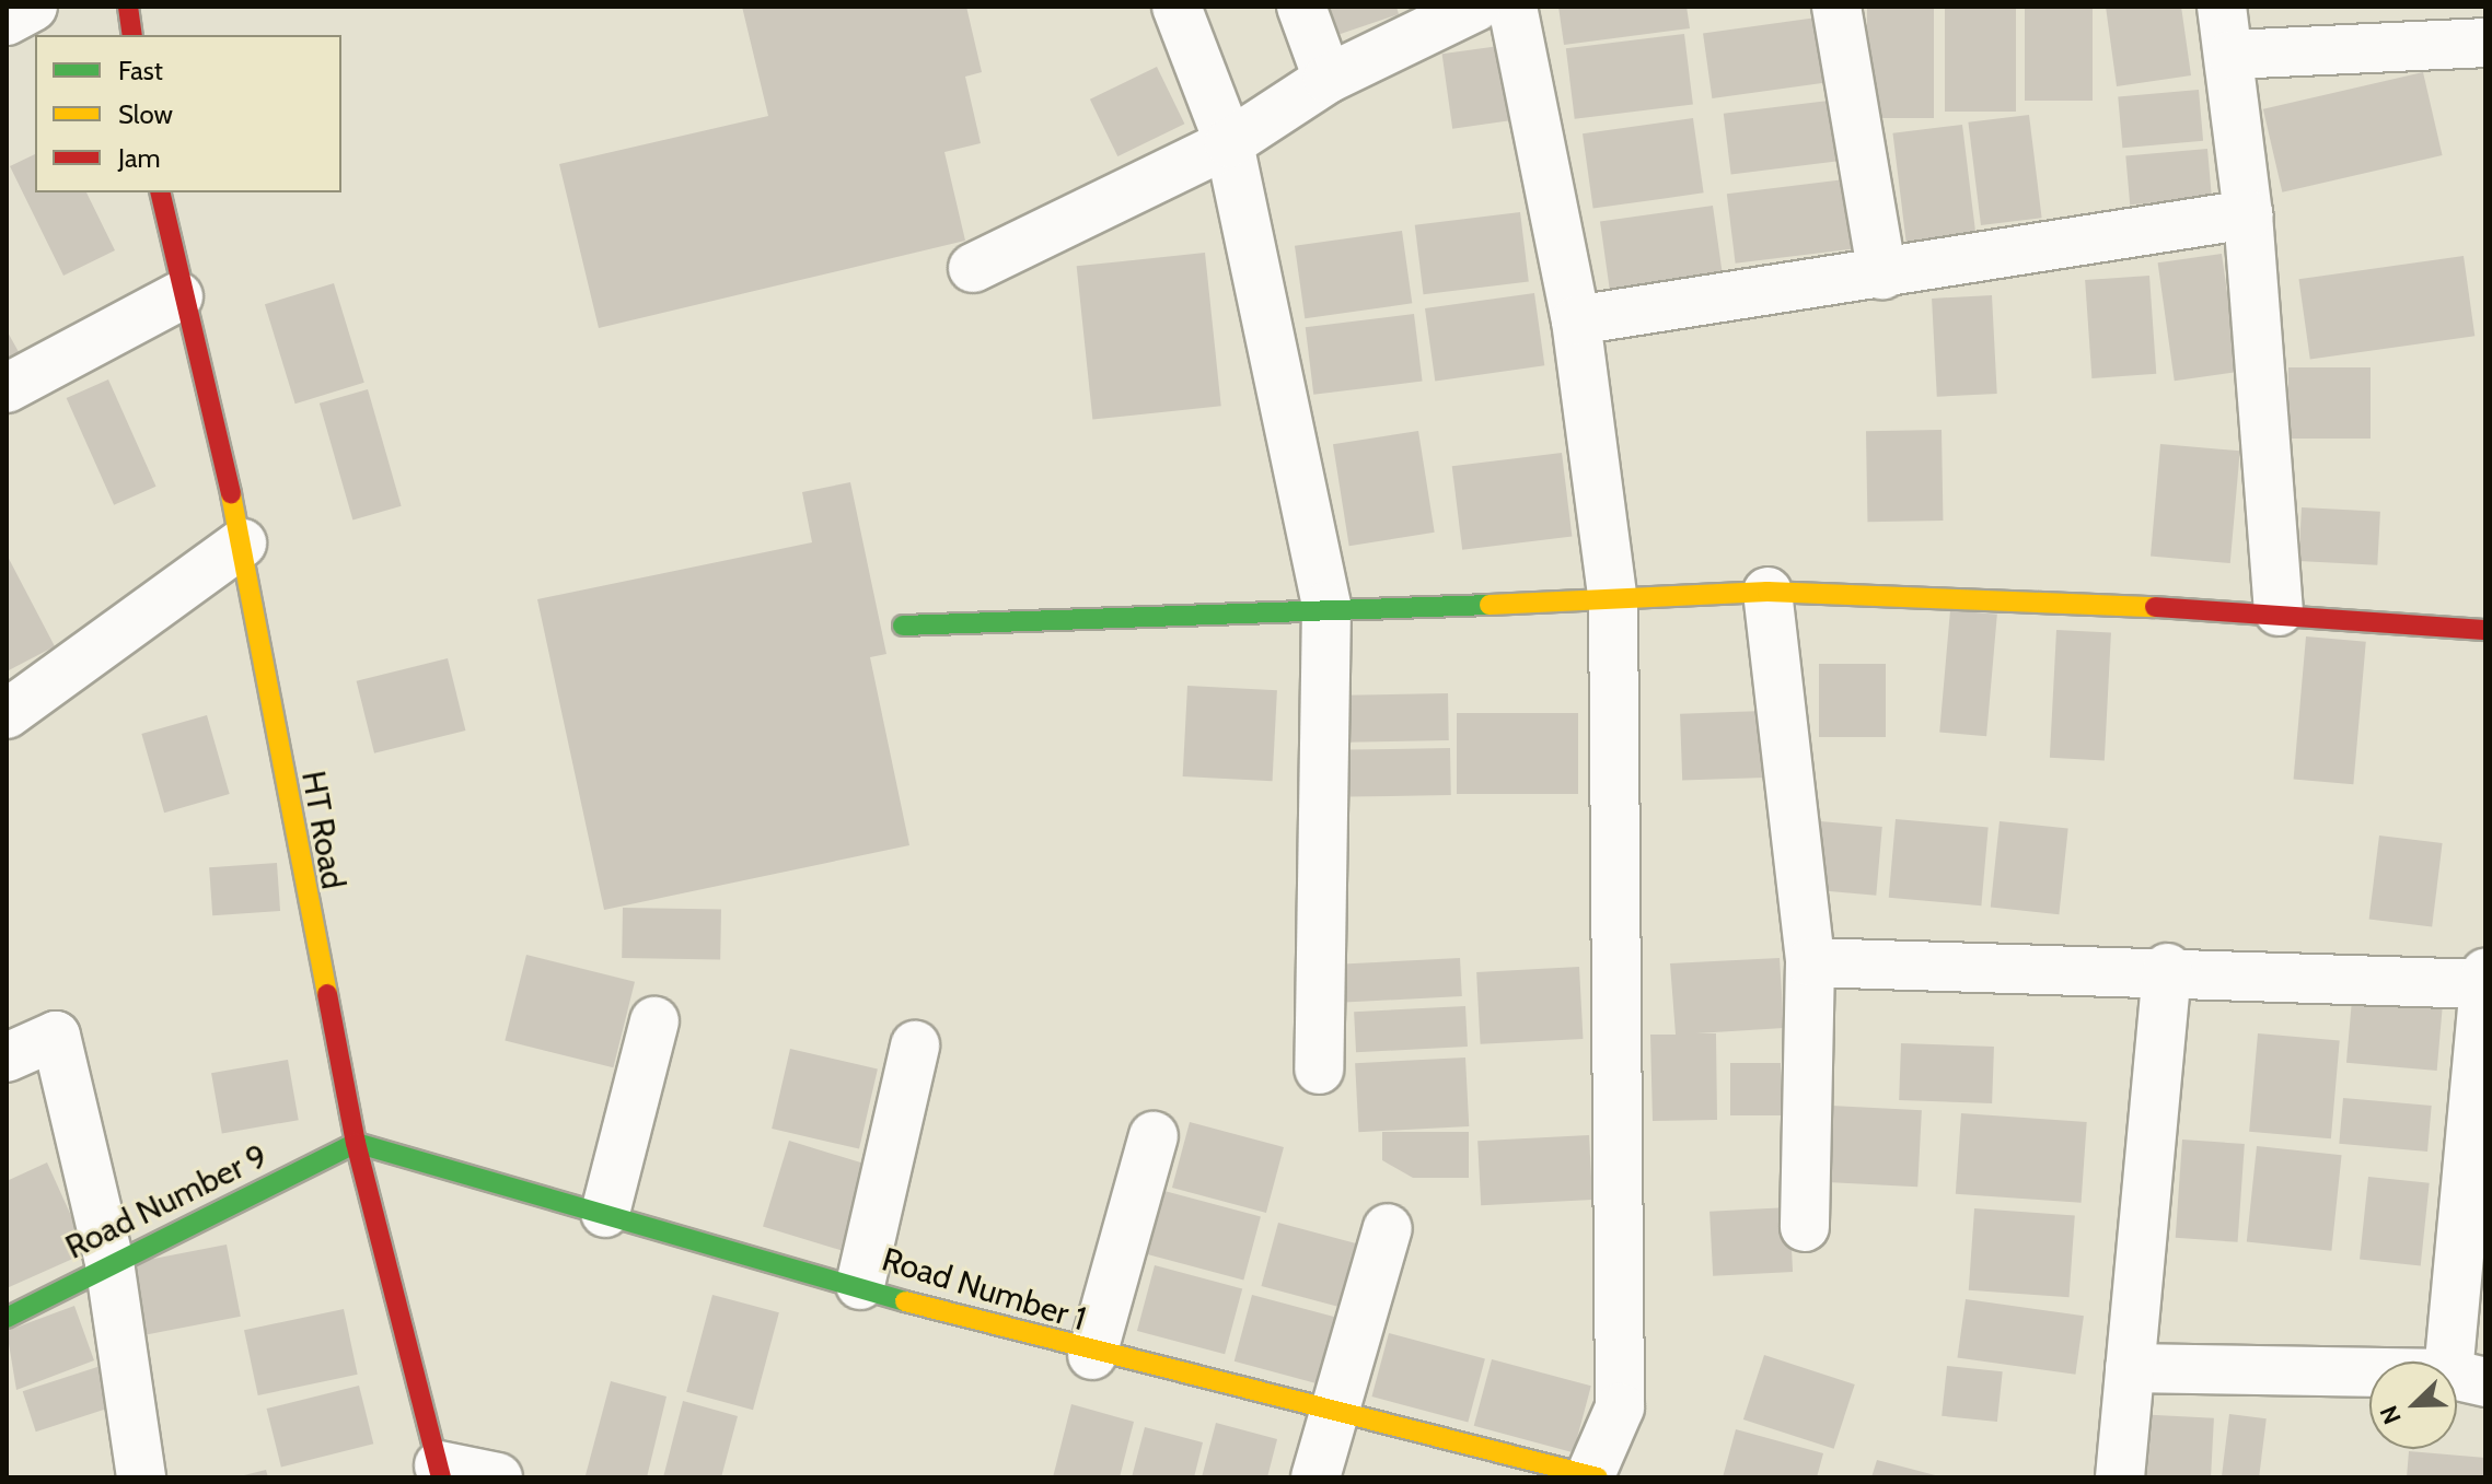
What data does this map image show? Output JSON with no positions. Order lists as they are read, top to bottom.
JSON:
{
  "streets": {
    "street": ["HT Road", "Road Number 9", "Road Number 1"]
  },
  "crossings": [
    ["HT Road", "Road Number 9"],
    ["HT Road", "Road Number 1"],
    ["Road Number 9", "Road Number 1"]
  ],
  "legend": ["Fast", "Slow", "Jam"],
  "north": "bottom left"
}
